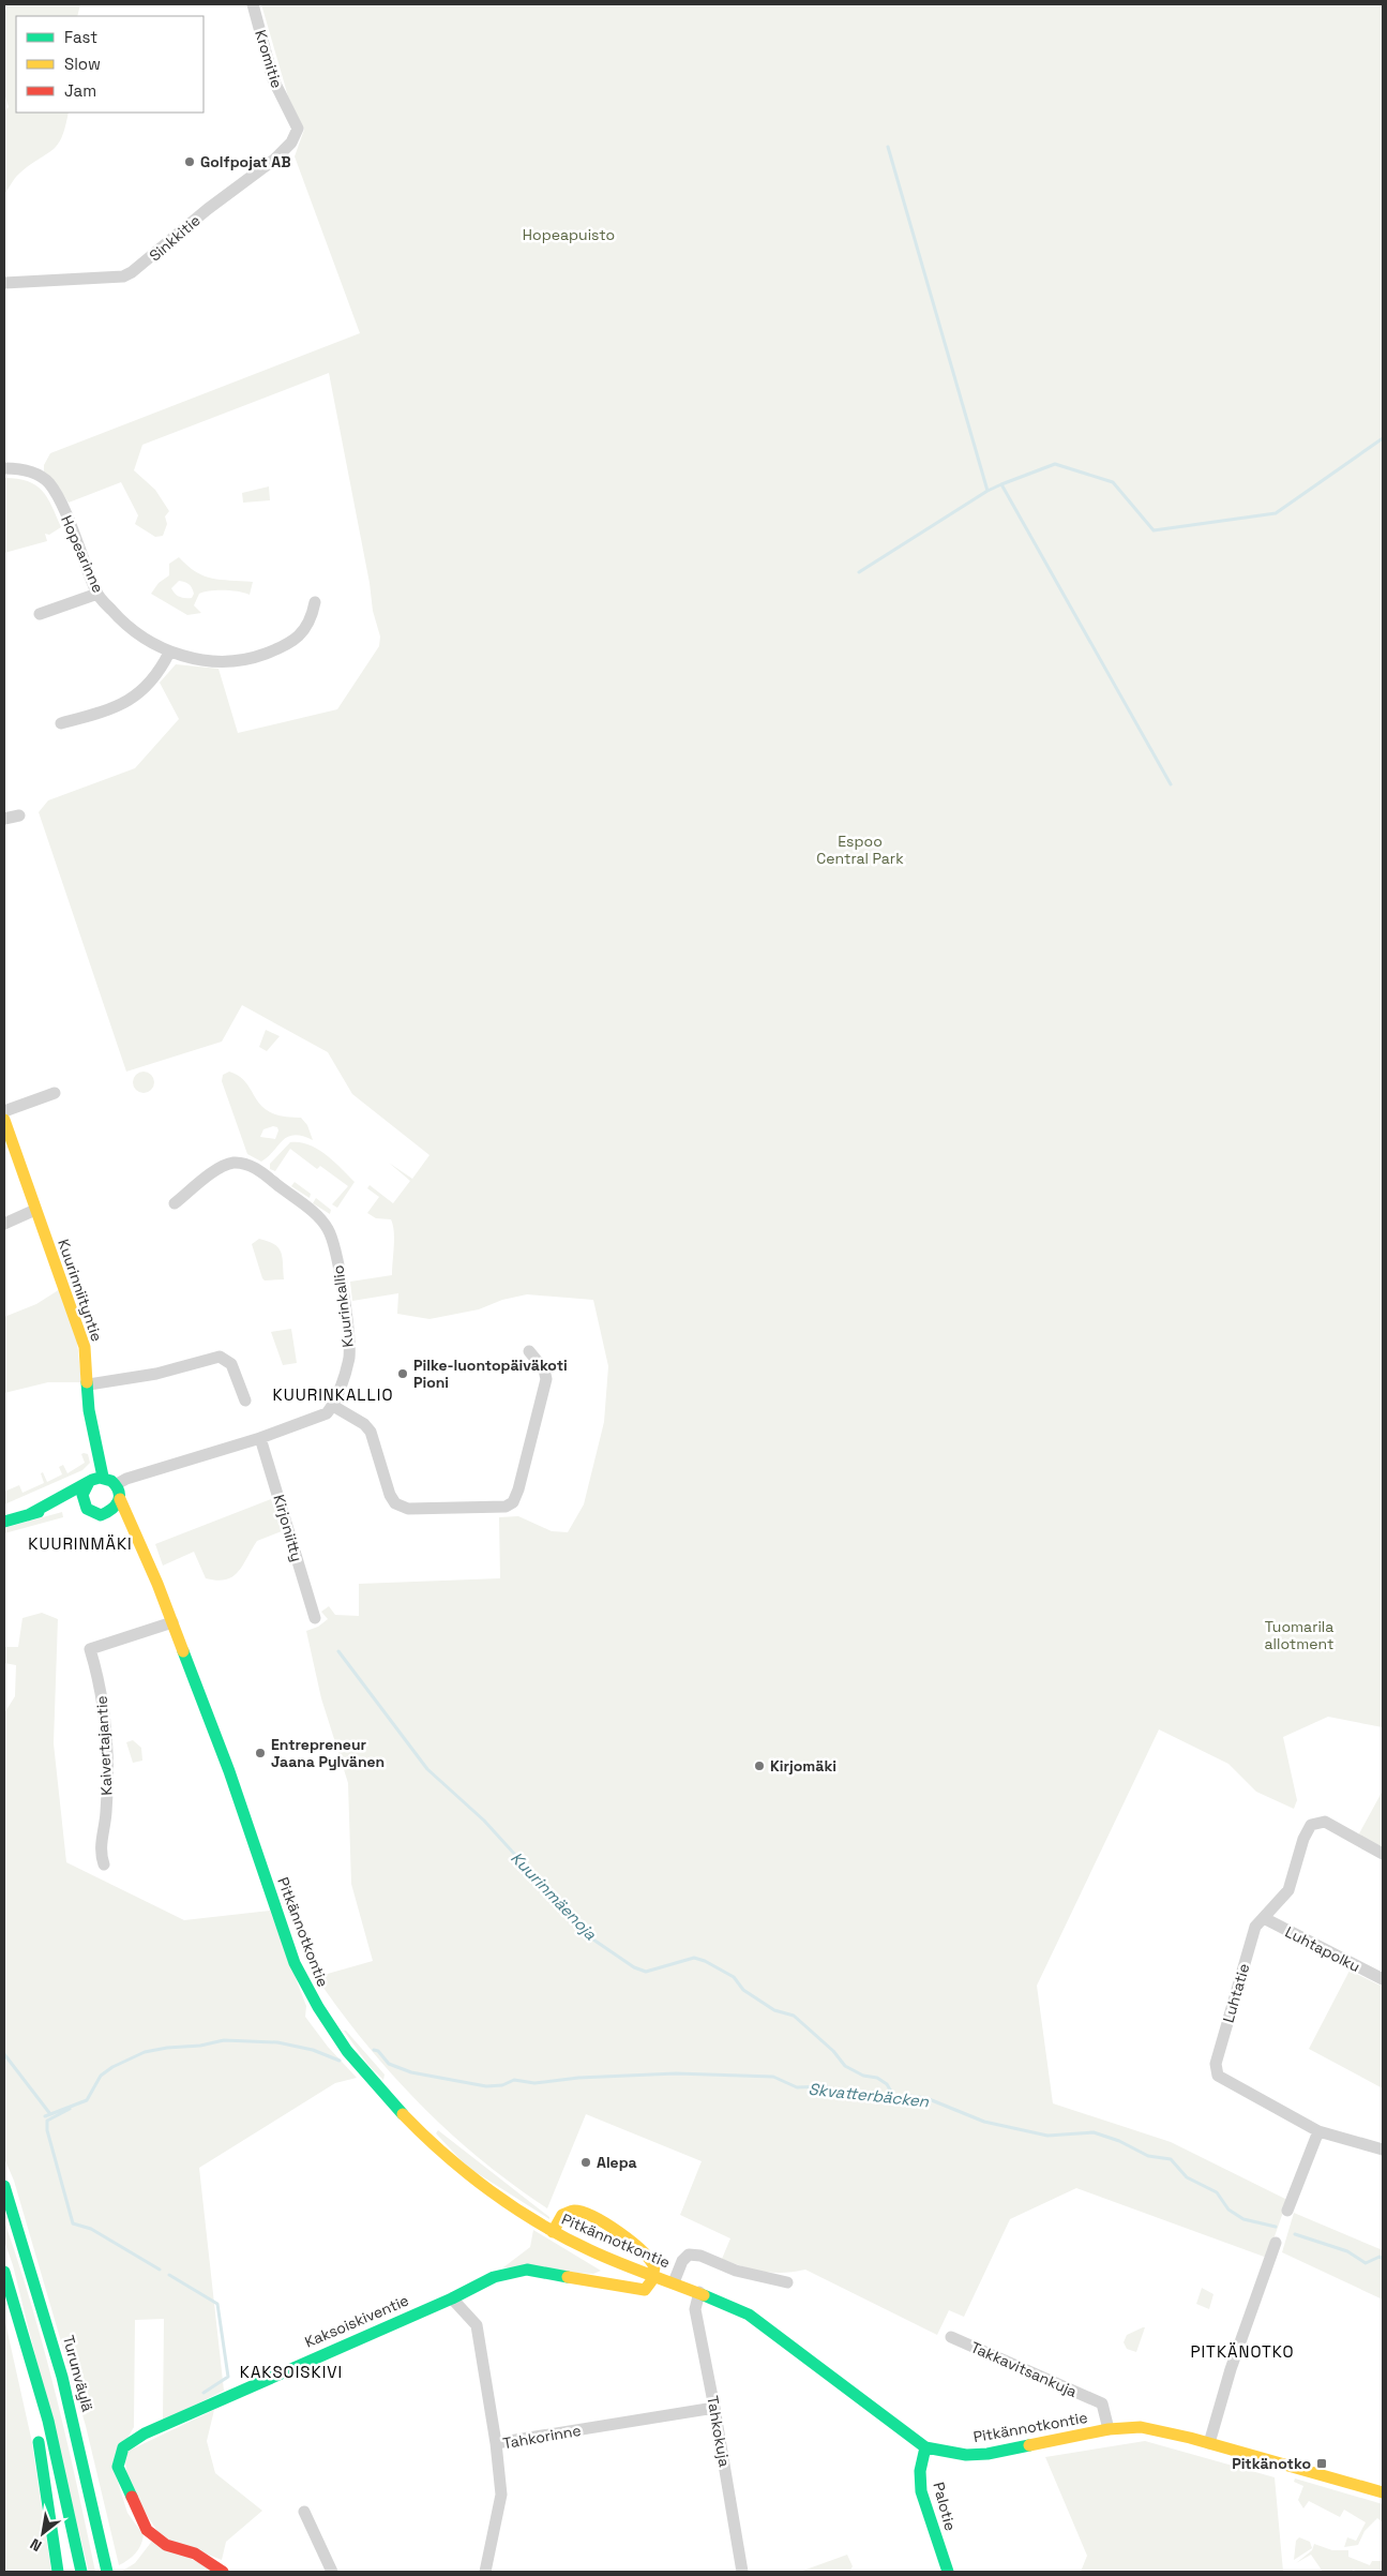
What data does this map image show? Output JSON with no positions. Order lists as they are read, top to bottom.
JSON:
{
  "streets": {
    "main road": [
      "Kuurinniityntie",
      "Pitkännotkontie",
      "Kaksoiskiventie",
      "Turunväylä",
      "Palotie"
    ],
    "street": [
      "Kromitie",
      "Sinkkitie",
      "Hopearinne",
      "Kuurinkallio",
      "Kirjoniitty",
      "Kaivertajantie",
      "Luhtapolku",
      "Luhtatie",
      "Takkavitsankuja",
      "Tahkokuja",
      "Tahkorinne"
    ]
  },
  "crossings": [
    ["Kromitie", "Sinkkitie"],
    ["Kuurinniityntie", "Pitkännotkontie"],
    ["Kaivertajantie", "Pitkännotkontie"],
    ["Pitkännotkontie", "Kaksoiskiventie"],
    ["Pitkännotkontie", "Takkavitsankuja"],
    ["Pitkännotkontie", "Tahkokuja"],
    ["Pitkännotkontie", "Palotie"],
    ["Luhtapolku", "Luhtatie"],
    ["Tahkokuja", "Tahkorinne"]
  ],
  "districts": [
    "KUURINKALLIO",
    "KUURINMÄKI",
    "PITKÄNOTKO",
    "KAKSOISKIVI"
  ],
  "water": ["Kuurinmäenoja", "Skvatterbäcken"],
  "parks": ["Hopeapuisto", "Espoo Central Park", "Tuomarila allotment"],
  "places": {
    "other": [
      "Golfpojat AB",
      "Pilke-luontopäiväkoti Pioni",
      "Entrepreneur Jaana Pylvänen",
      "Kirjomäki",
      "Alepa"
    ],
    "transit": ["Pitkänotko"]
  },
  "legend": ["Fast", "Slow", "Jam"],
  "north": "bottom left"
}
